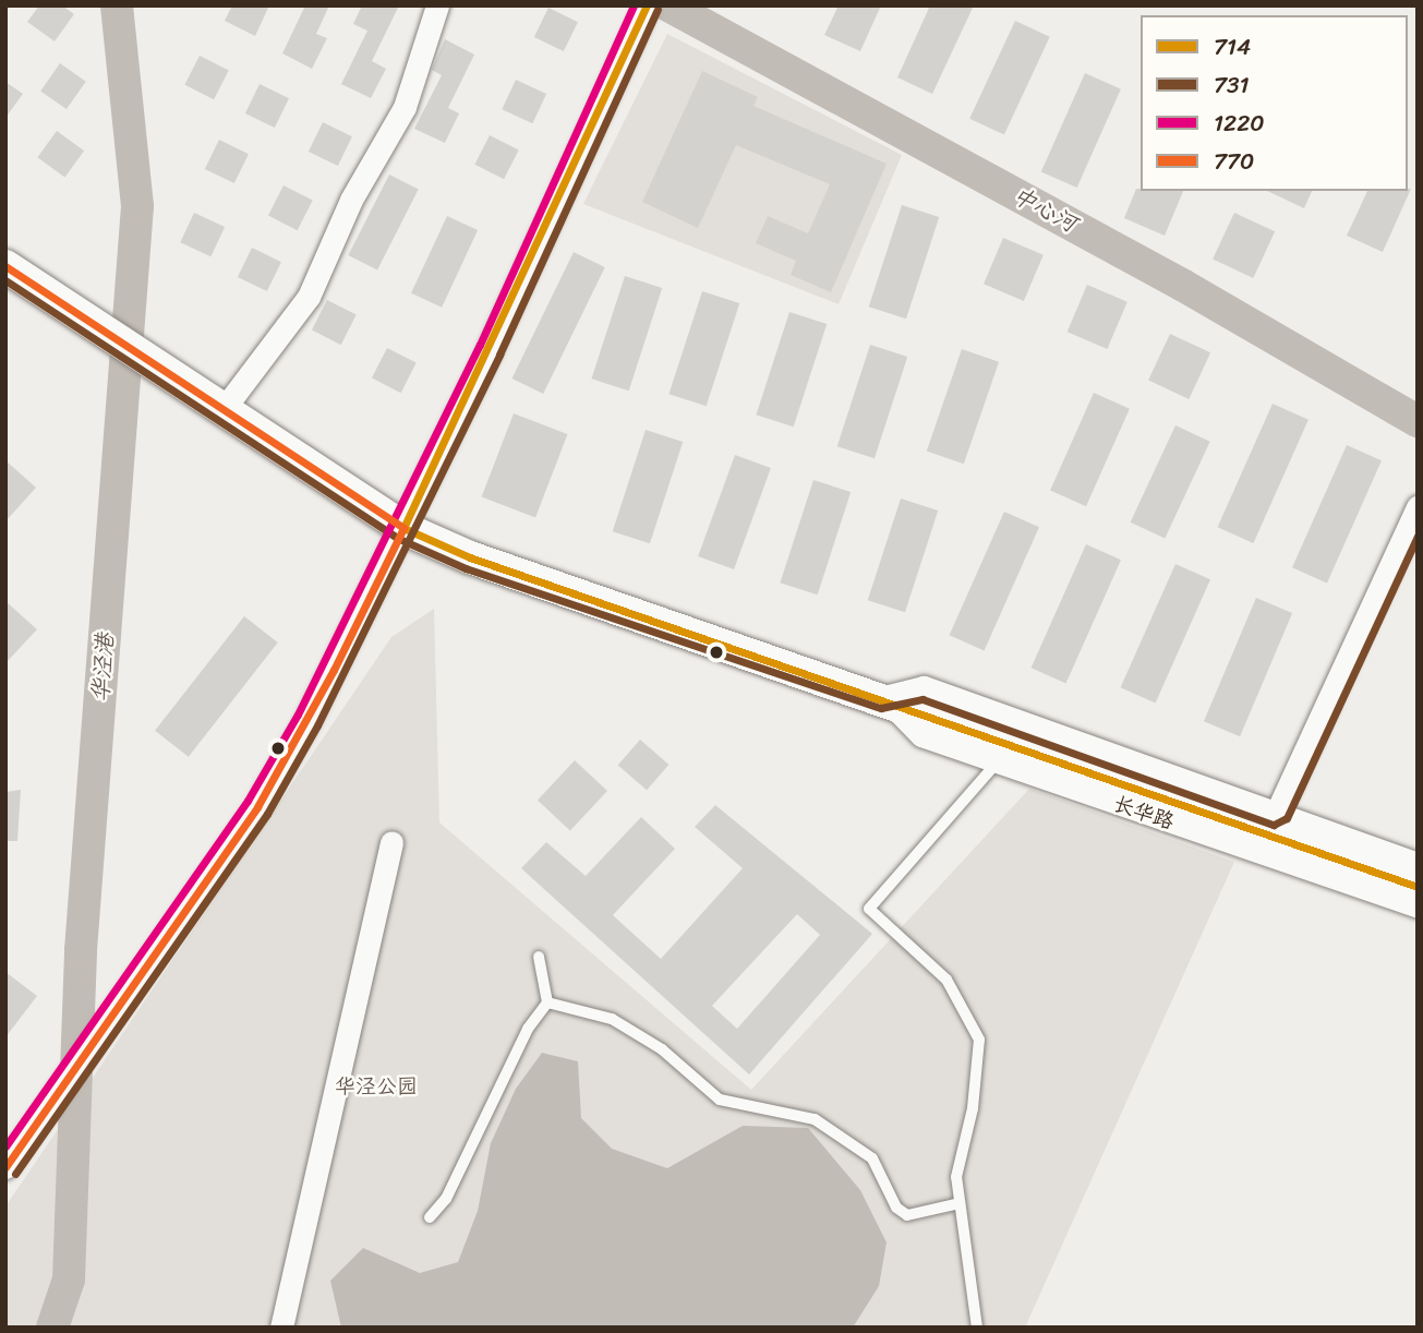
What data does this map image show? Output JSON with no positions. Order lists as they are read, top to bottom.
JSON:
{
  "streets": {
    "street": ["长华路"]
  },
  "water": ["中心河", "华泾港"],
  "parks": ["华泾公园"],
  "lines": [
    "transit line 714",
    "transit line 1220",
    "transit line 731",
    "transit line 770"
  ],
  "legend": [
    "714",
    "731",
    "1220",
    "770"
  ]
}
